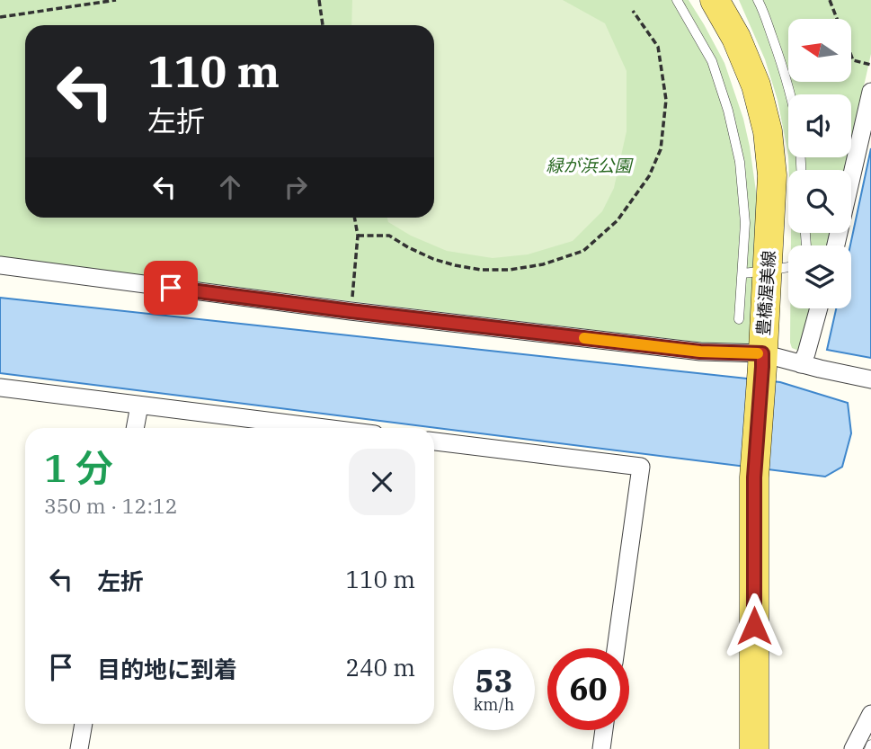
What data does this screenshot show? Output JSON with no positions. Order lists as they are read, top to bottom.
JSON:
{
  "streets": {
    "main road": ["豊橋渥美線"]
  },
  "parks": ["緑が浜公園"],
  "north": "left",
  "page": {
    "turn": ["110 m", "左折"],
    "heading": ["1 分", "350 m · 12:12"],
    "list": [
      {
        "name": "左折",
        "value": "110 m"
      },
      {
        "name": "目的地に到着",
        "value": "240 m"
      }
    ],
    "speed": "53 km/h",
    "limit": "60"
  }
}
